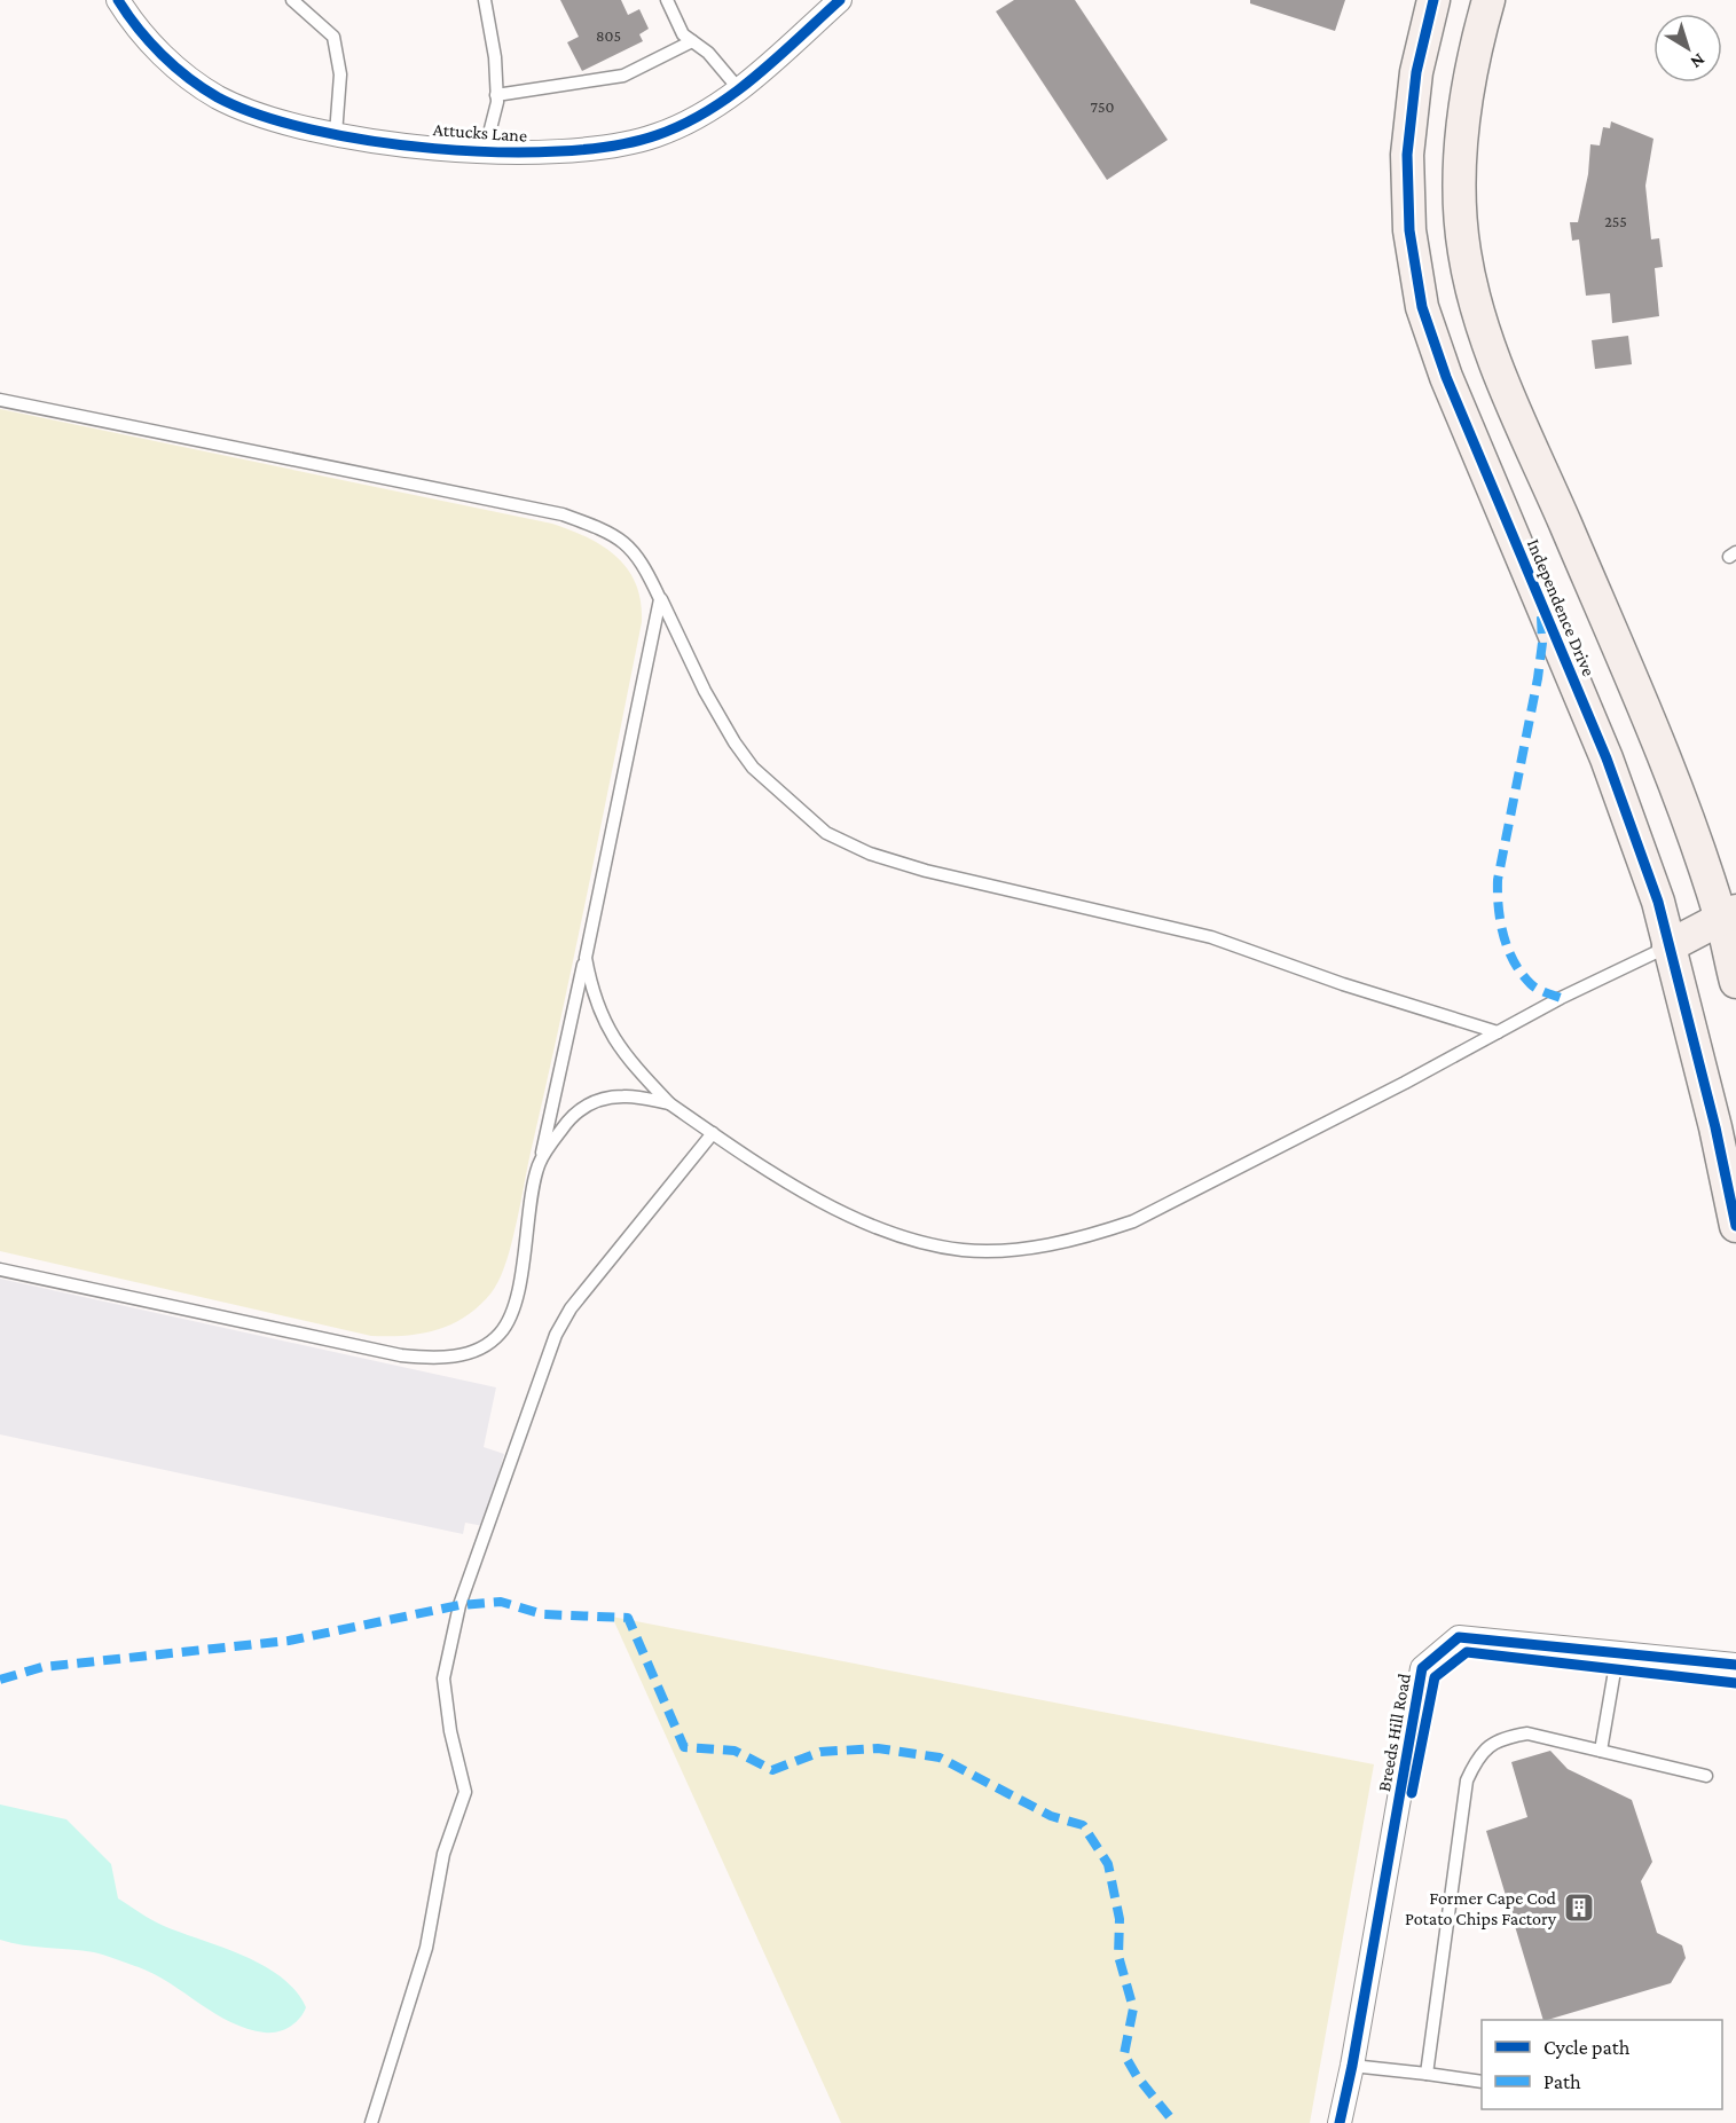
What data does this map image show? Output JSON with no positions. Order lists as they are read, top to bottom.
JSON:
{
  "streets": {
    "street": ["Attucks Lane", "Independence Drive", "Breeds Hill Road"]
  },
  "places": {
    "building": ["Former Cape Cod Potato Chips Factory"]
  },
  "house_numbers": ["805", "750", "255"],
  "legend": ["Cycle path", "Path"],
  "north": "bottom right"
}
